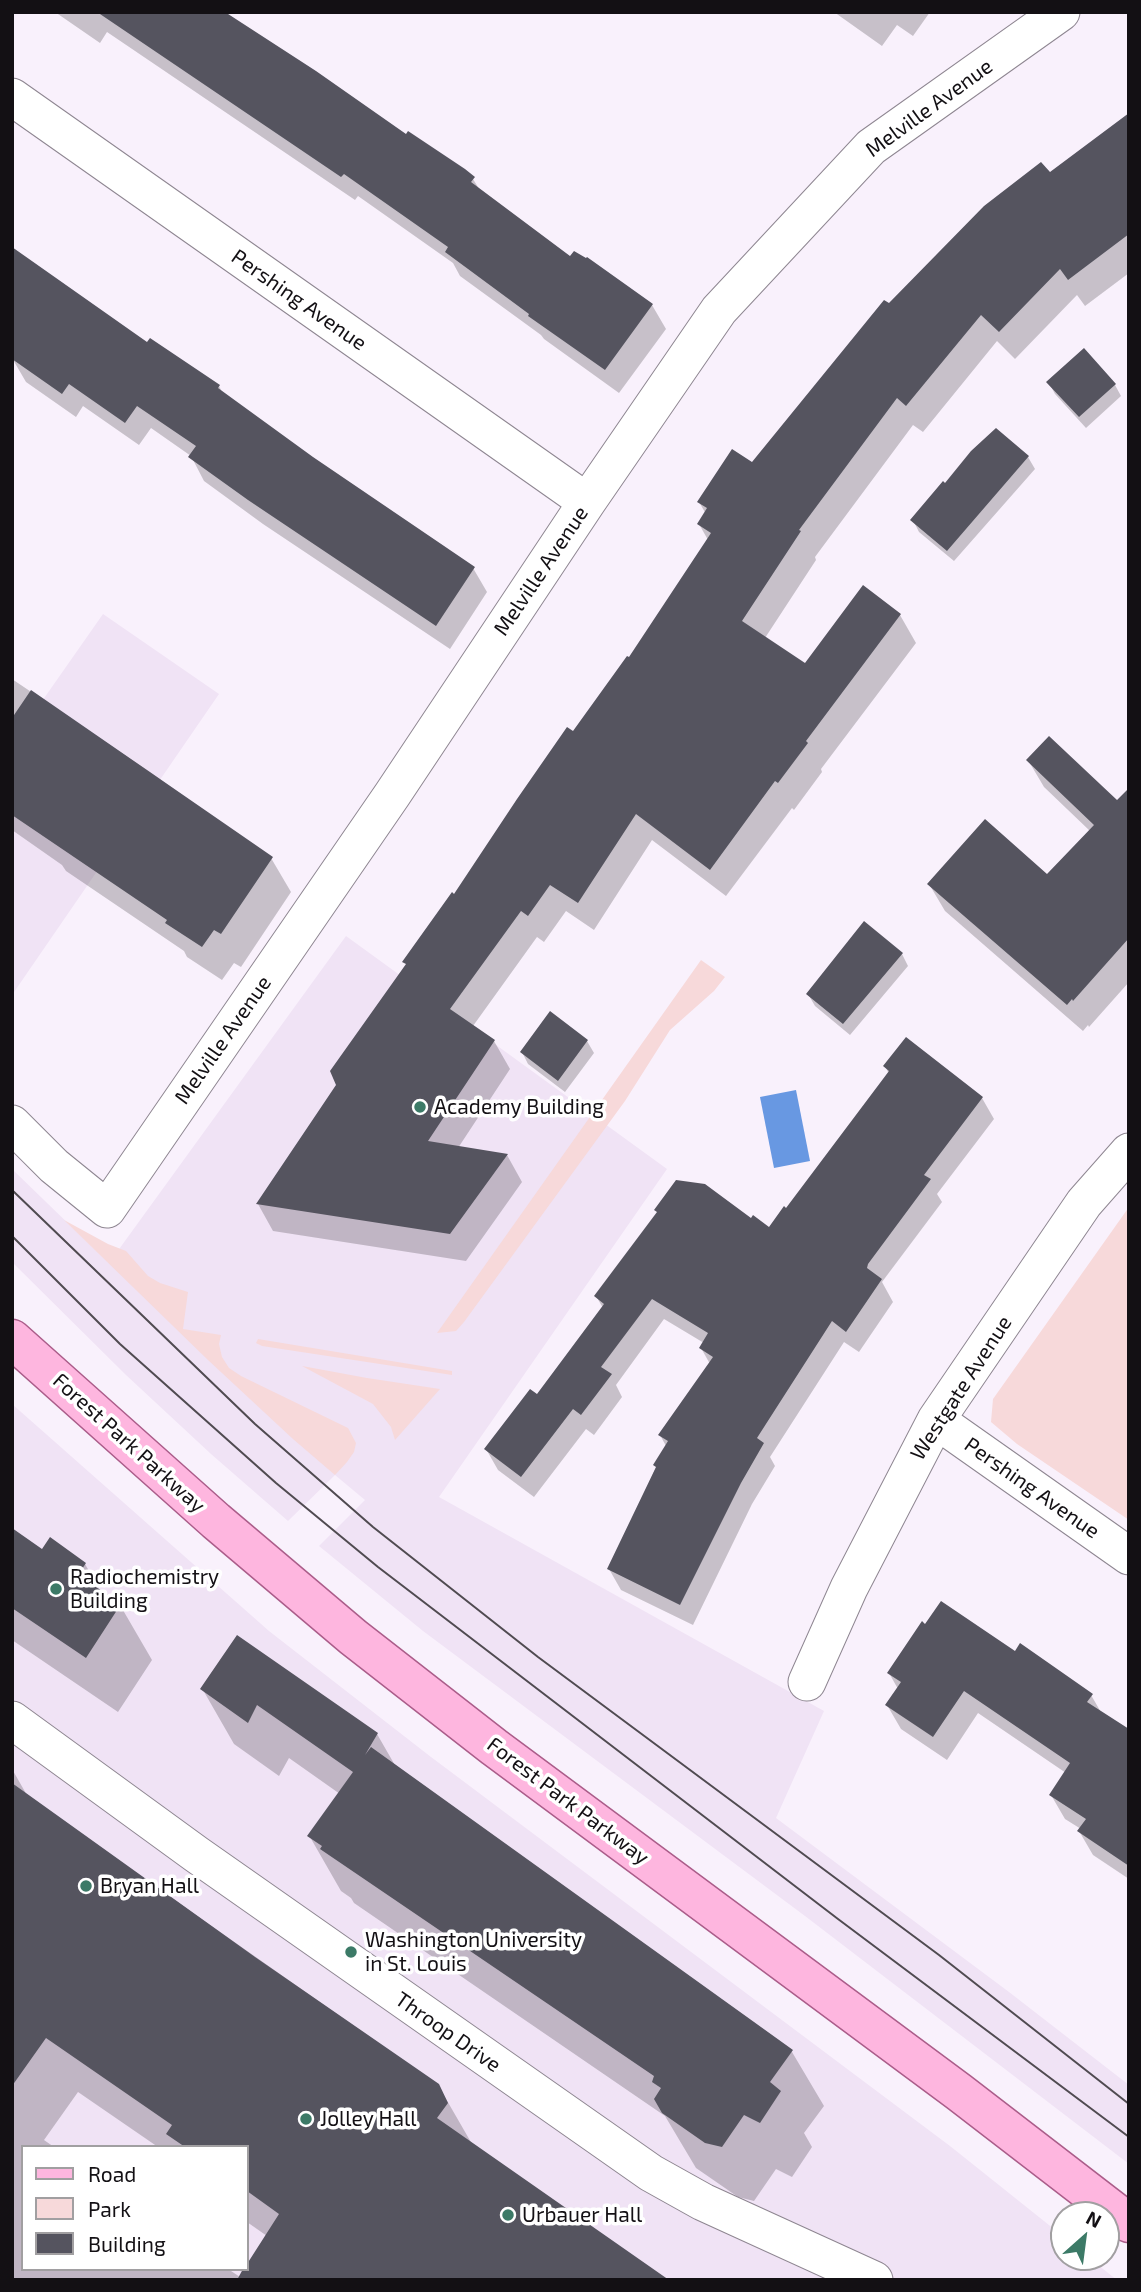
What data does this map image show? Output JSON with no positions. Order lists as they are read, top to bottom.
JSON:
{
  "streets": {
    "main road": ["Forest Park Parkway"],
    "street": [
      "Melville Avenue",
      "Pershing Avenue",
      "Westgate Avenue",
      "Throop Drive"
    ]
  },
  "crossings": [
    ["Melville Avenue", "Pershing Avenue"],
    ["Pershing Avenue", "Westgate Avenue"]
  ],
  "places": [
    "Academy Building",
    "Radiochemistry Building",
    "Bryan Hall",
    "Washington University in St. Louis",
    "Jolley Hall",
    "Urbauer Hall"
  ],
  "legend": ["Road", "Park", "Building"],
  "north": "top right"
}
